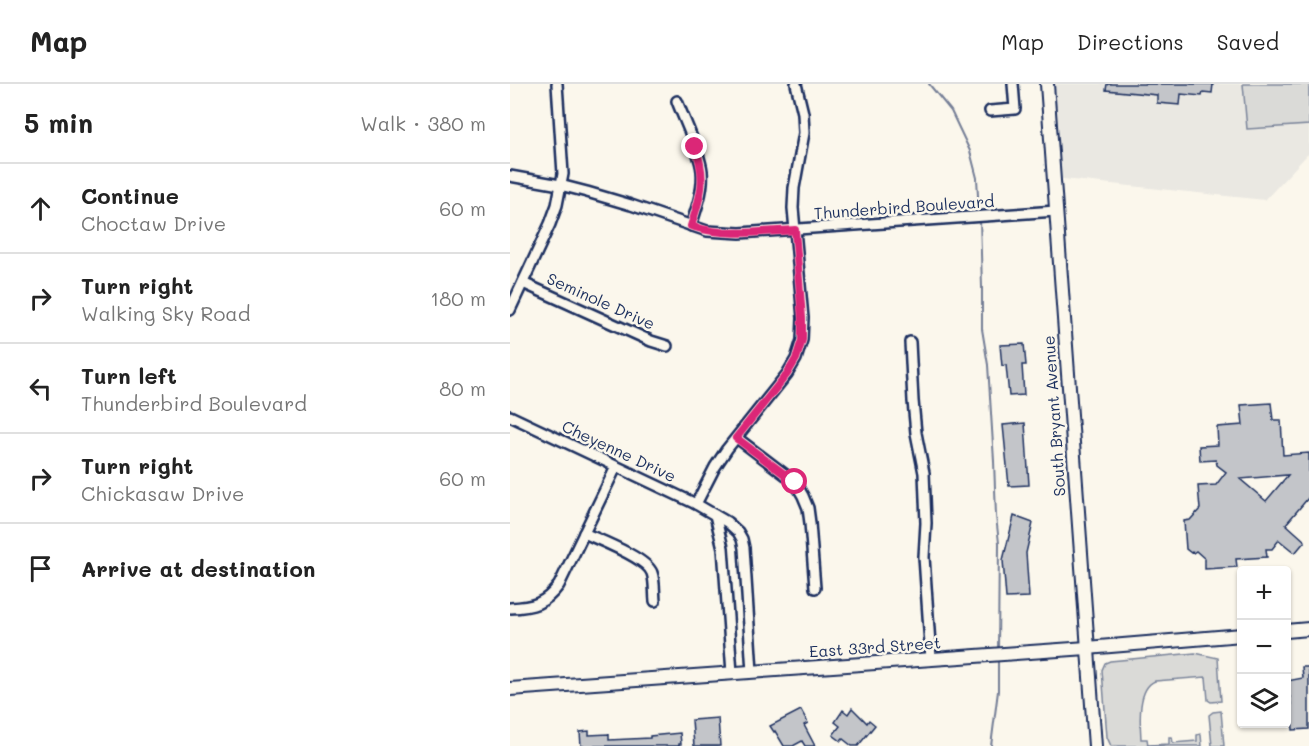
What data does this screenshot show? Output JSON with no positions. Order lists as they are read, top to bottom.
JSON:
{
  "streets": {
    "street": [
      "Thunderbird Boulevard",
      "Seminole Drive",
      "South Bryant Avenue",
      "Cheyenne Drive",
      "East 33rd Street"
    ]
  },
  "crossings": [
    ["Thunderbird Boulevard", "South Bryant Avenue"],
    ["South Bryant Avenue", "East 33rd Street"],
    ["Cheyenne Drive", "East 33rd Street"]
  ],
  "page": {
    "header": "Map",
    "nav": ["Map", "Directions", "Saved"],
    "heading": ["5 min", "Walk · 380 m"],
    "list": [
      ["Continue", "Choctaw Drive", "60 m"],
      ["Turn right", "Walking Sky Road", "180 m"],
      ["Turn left", "Thunderbird Boulevard", "80 m"],
      ["Turn right", "Chickasaw Drive", "60 m"],
      "Arrive at destination"
    ],
    "map_buttons": ["+", "−"]
  }
}
